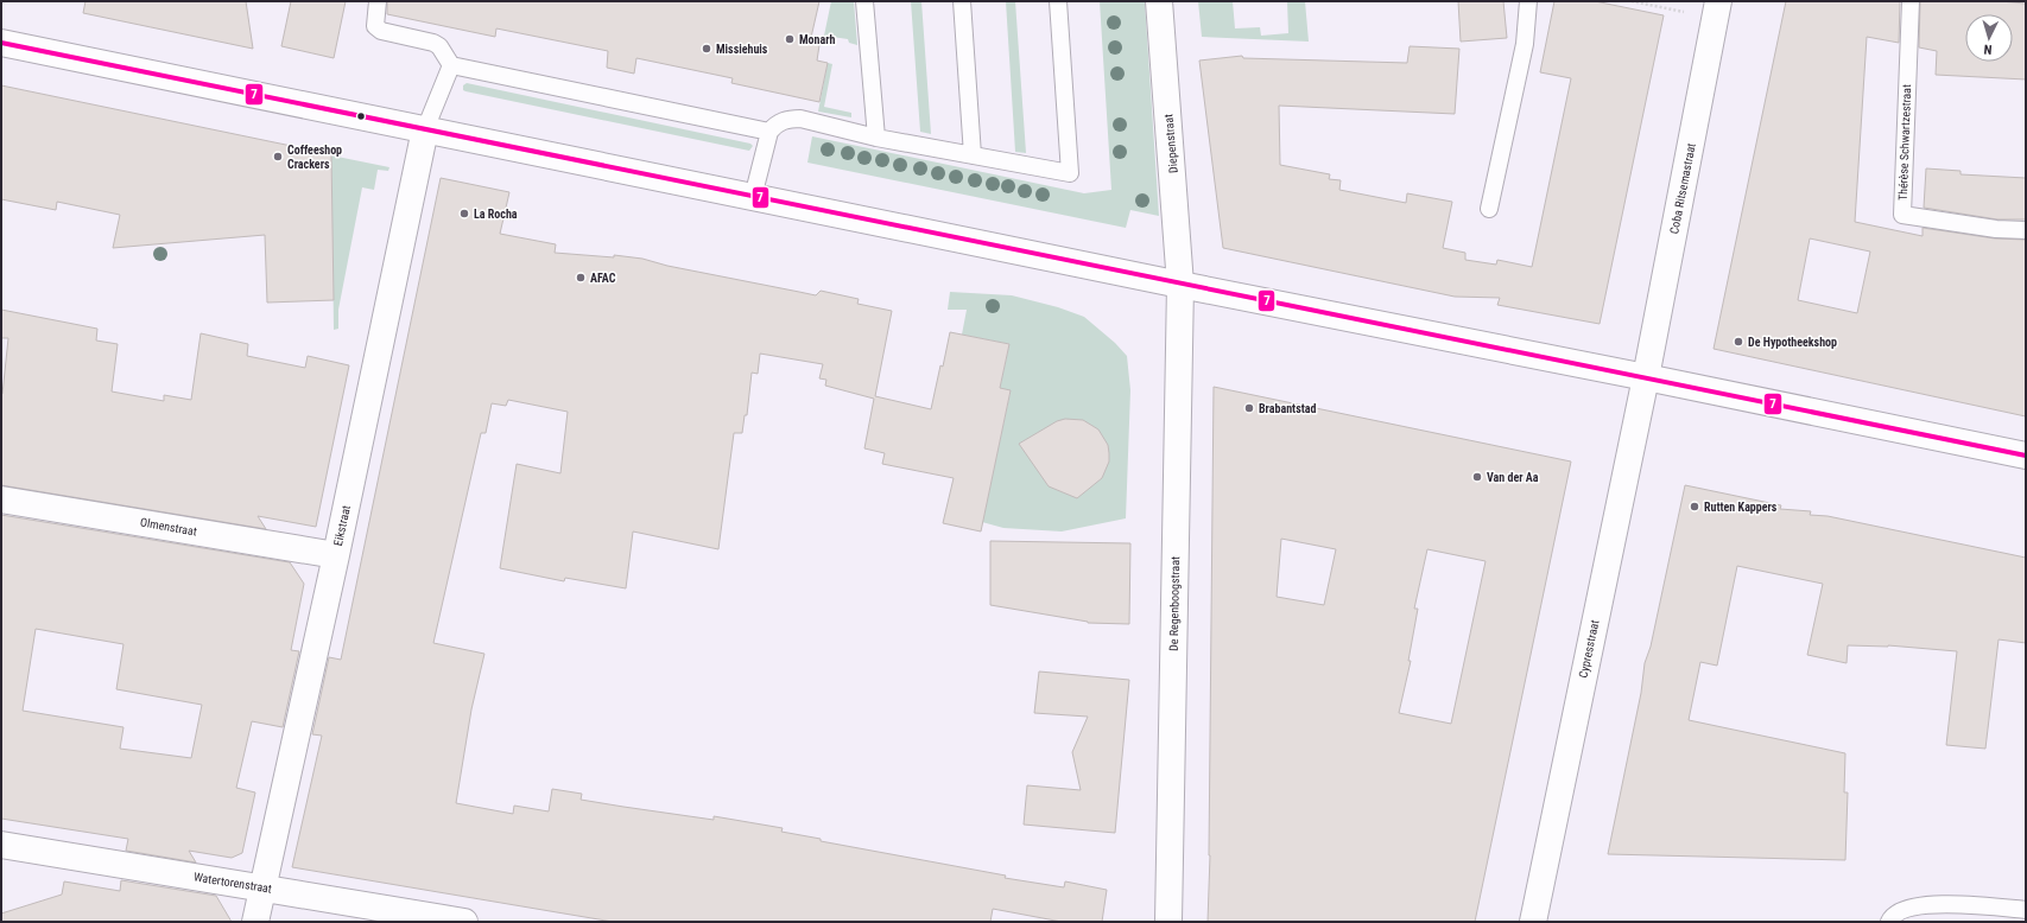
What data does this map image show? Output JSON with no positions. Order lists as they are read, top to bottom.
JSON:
{
  "streets": {
    "street": [
      "Diepenstraat",
      "Coba Ritsemastraat",
      "Eikstraat",
      "Olmenstraat",
      "De Regenboogstraat",
      "Cypresstraat",
      "Watertorenstraat"
    ],
    "lane": ["Thérèse Schwartzestraat"]
  },
  "crossings": [
    ["Diepenstraat", "De Regenboogstraat"],
    ["Coba Ritsemastraat", "Cypresstraat"],
    ["Eikstraat", "Olmenstraat"],
    ["Eikstraat", "Watertorenstraat"]
  ],
  "places": [
    "Monarh",
    "Missiehuis",
    "Coffeeshop Crackers",
    "La Rocha",
    "AFAC",
    "De Hypotheekshop",
    "Brabantstad",
    "Van der Aa",
    "Rutten Kappers"
  ],
  "lines": ["transit line 7"],
  "north": "bottom"
}
